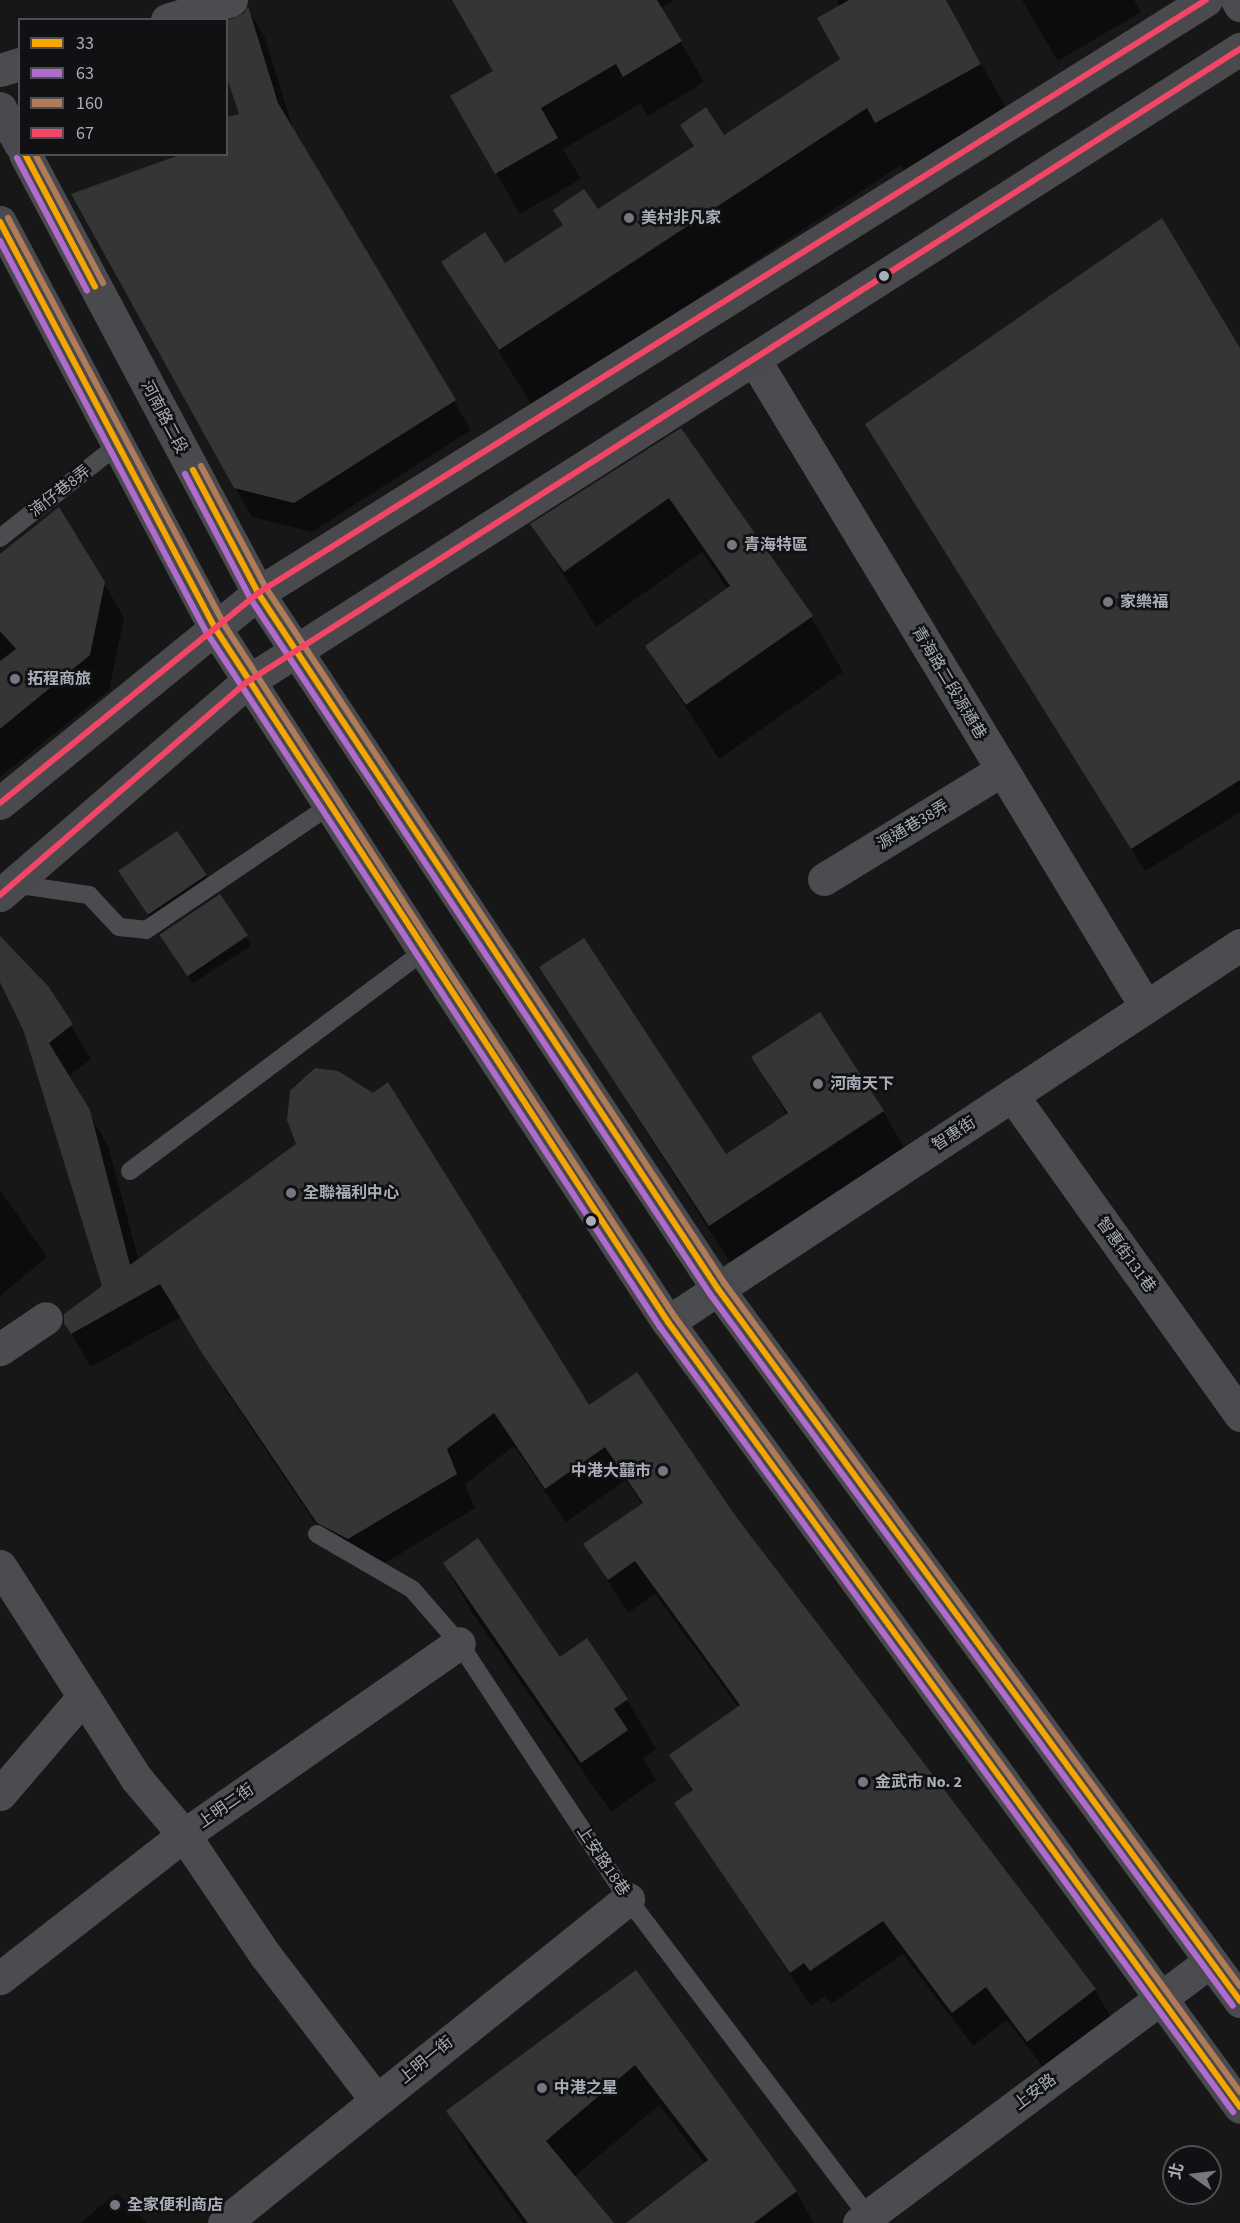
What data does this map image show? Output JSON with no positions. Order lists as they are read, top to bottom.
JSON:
{
  "streets": {
    "street": [
      "河南路二段",
      "青海路二段源通巷",
      "源通巷38弄",
      "智惠街",
      "智惠街131巷",
      "上明二街",
      "上明一街",
      "上安路"
    ],
    "lane": ["湳仔巷8弄", "上安路18巷"]
  },
  "crossings": [
    ["河南路二段", "智惠街"],
    ["河南路二段", "上安路"],
    ["青海路二段源通巷", "源通巷38弄"],
    ["青海路二段源通巷", "智惠街"],
    ["智惠街", "智惠街131巷"],
    ["上明二街", "上安路18巷"],
    ["上安路18巷", "上明一街"],
    ["上安路18巷", "上安路"]
  ],
  "places": [
    "美村非凡家",
    "青海特區",
    "家樂福",
    "拓程商旅",
    "河南天下",
    "全聯福利中心",
    "中港大囍市",
    "金武市 No. 2",
    "中港之星",
    "全家便利商店"
  ],
  "lines": [
    "transit line 67",
    "transit line 33",
    "transit line 160",
    "transit line 63"
  ],
  "legend": [
    "33",
    "63",
    "160",
    "67"
  ],
  "north": "left"
}
